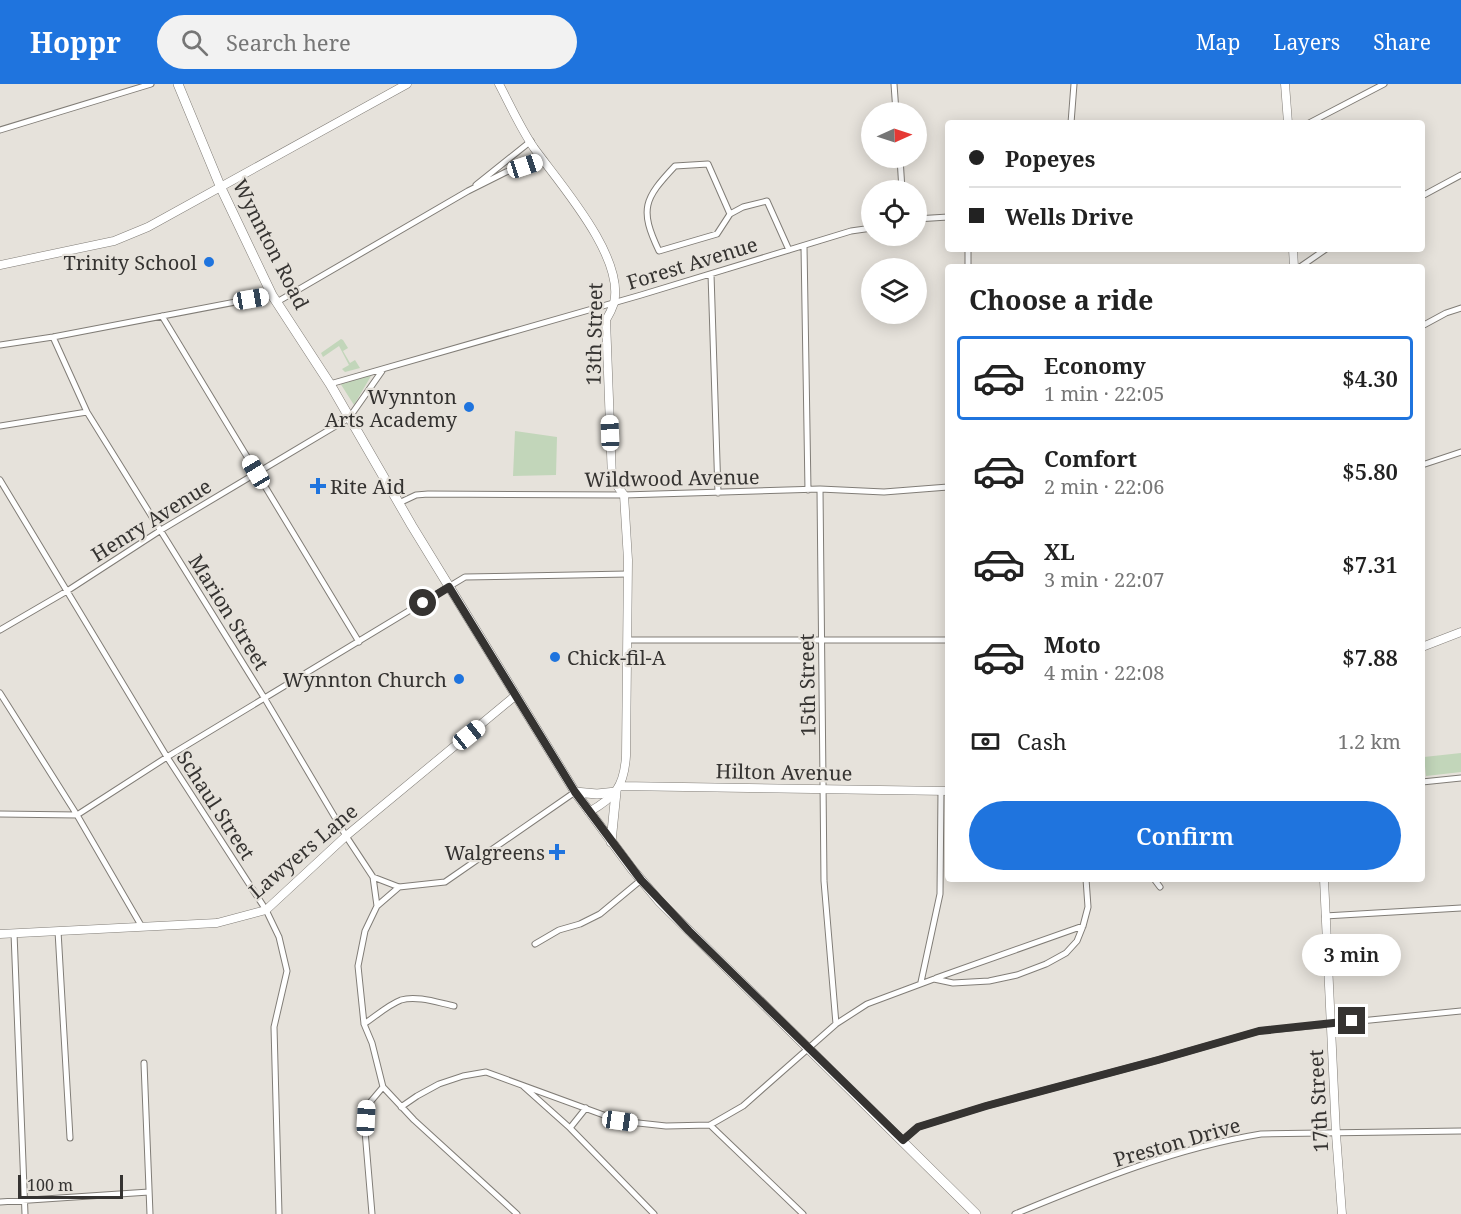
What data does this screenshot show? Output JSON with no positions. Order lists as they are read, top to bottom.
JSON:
{
  "streets": {
    "main road": ["Wynnton Road"],
    "street": [
      "Forest Avenue",
      "13th Street",
      "Wildwood Avenue",
      "Henry Avenue",
      "Marion Street",
      "15th Street",
      "Hilton Avenue",
      "Schaul Street",
      "Lawyers Lane",
      "17th Street",
      "Preston Drive"
    ]
  },
  "crossings": [
    ["Wynnton Road", "Forest Avenue"],
    ["Wynnton Road", "Wildwood Avenue"],
    ["Wynnton Road", "Henry Avenue"],
    ["Wynnton Road", "Lawyers Lane"],
    ["Forest Avenue", "13th Street"],
    ["13th Street", "Wildwood Avenue"],
    ["13th Street", "Hilton Avenue"],
    ["Wildwood Avenue", "15th Street"],
    ["Henry Avenue", "Marion Street"],
    ["Henry Avenue", "Schaul Street"],
    ["Marion Street", "Lawyers Lane"],
    ["15th Street", "Hilton Avenue"],
    ["Schaul Street", "Lawyers Lane"],
    ["17th Street", "Preston Drive"]
  ],
  "places": {
    "other": [
      "Trinity School",
      "Wynnton Arts Academy",
      "Chick-fil-A",
      "Wynnton Church"
    ],
    "health": ["Rite Aid", "Walgreens"]
  },
  "scale_bar": "100 m",
  "north": "right",
  "page": {
    "header": "Hoppr",
    "search": "Search here",
    "nav": ["Map", "Layers", "Share"],
    "banner": ["Popeyes", "Wells Drive"],
    "heading": "Choose a ride",
    "list": [
      {
        "name": "Economy",
        "note": "1 min · 22:05",
        "value": "$4.30"
      },
      {
        "name": "Comfort",
        "note": "2 min · 22:06",
        "value": "$5.80"
      },
      {
        "name": "XL",
        "note": "3 min · 22:07",
        "value": "$7.31"
      },
      {
        "name": "Moto",
        "note": "4 min · 22:08",
        "value": "$7.88"
      }
    ],
    "pay": ["Cash", "1.2 km"],
    "buttons": "Confirm",
    "bubble": "3 min",
    "scale": "100 m"
  }
}
